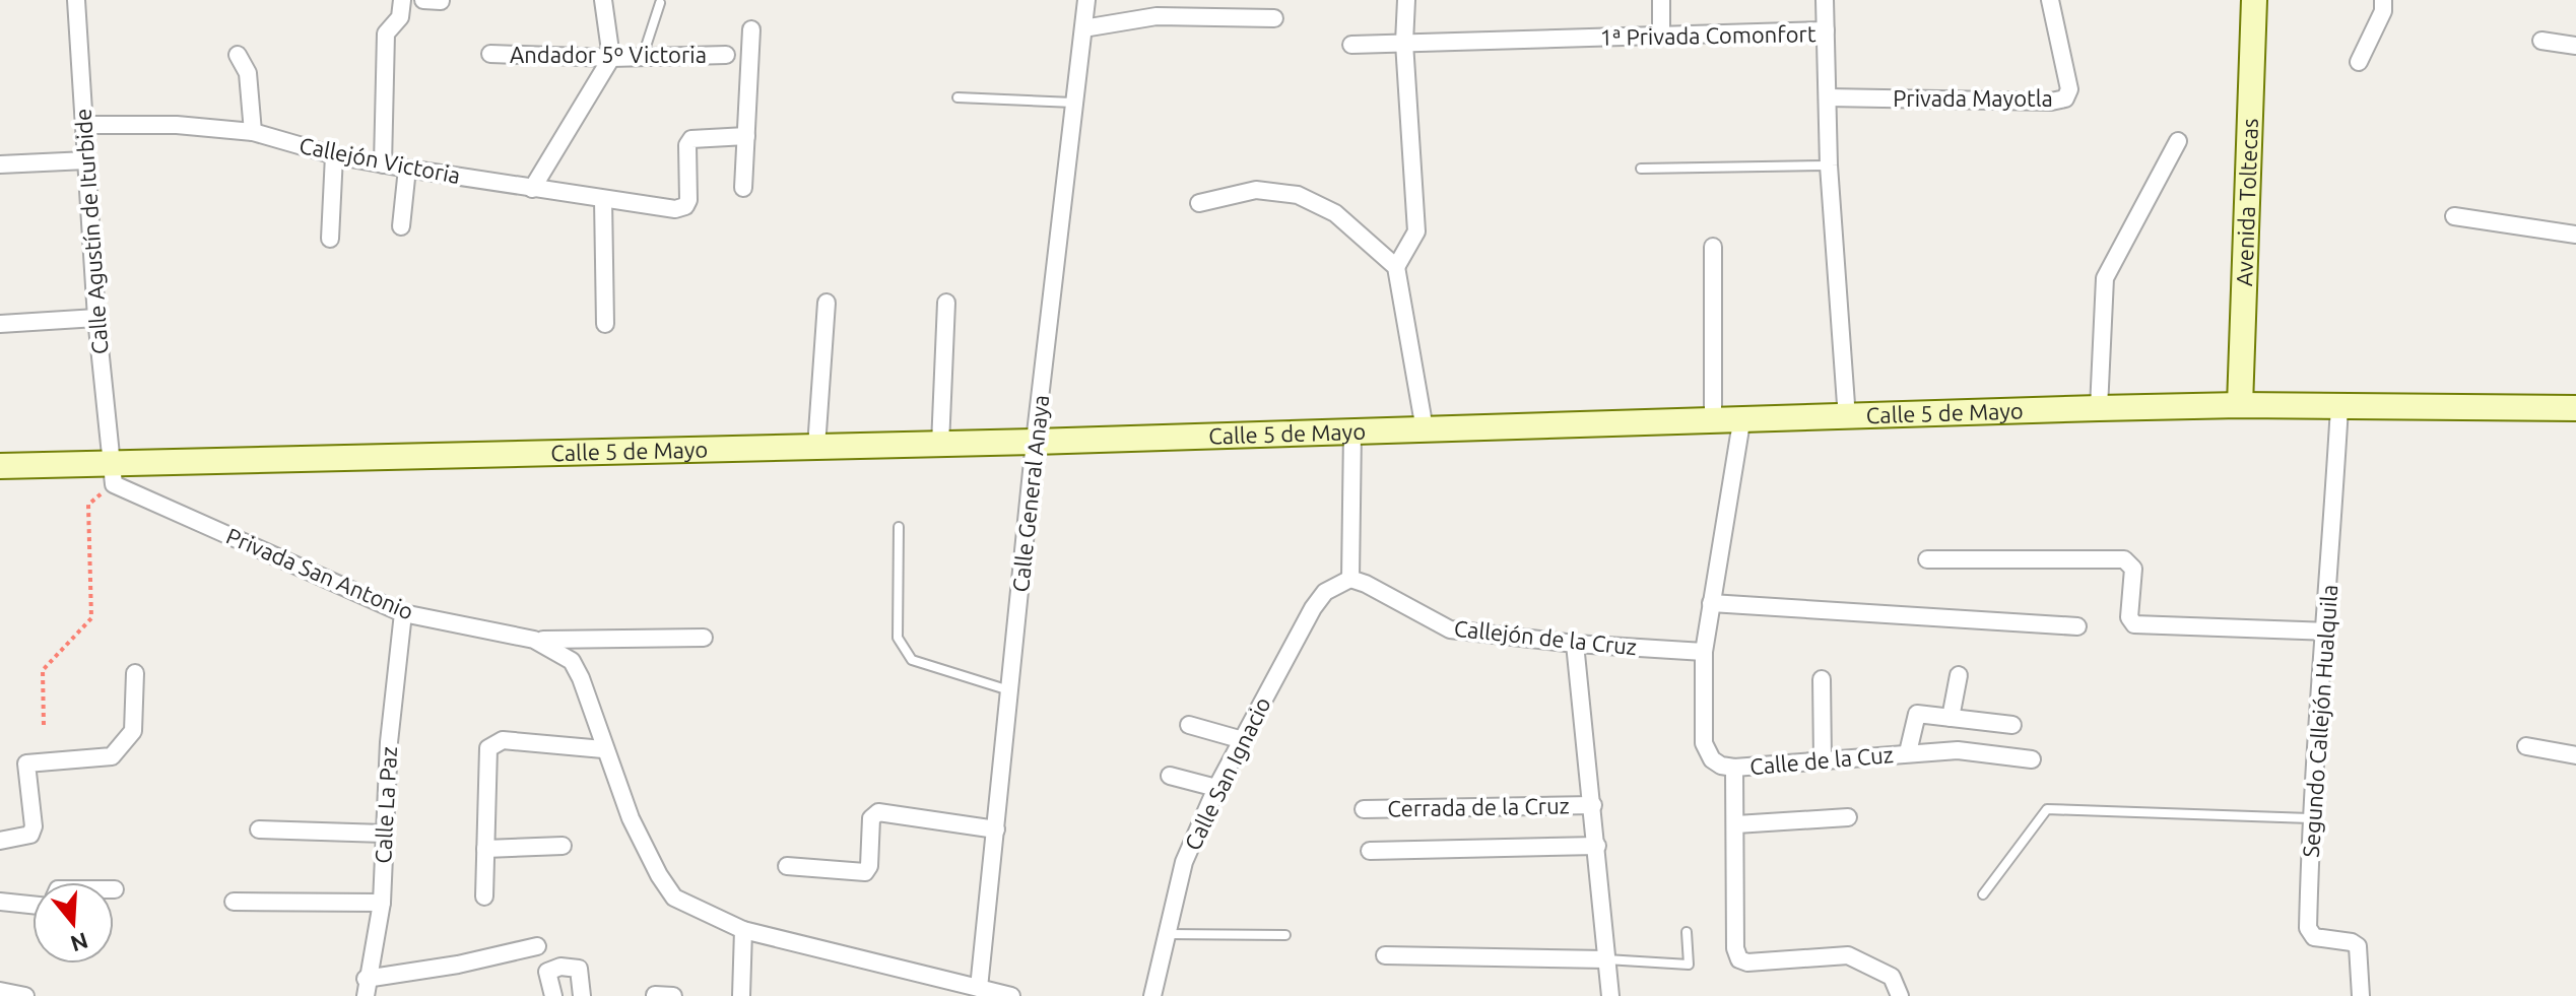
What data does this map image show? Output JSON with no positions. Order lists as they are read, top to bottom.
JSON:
{
  "streets": {
    "street": [
      "1ª Privada Comonfort",
      "Andador 5º Victoria",
      "Privada Mayotla",
      "Callejón Victoria",
      "Avenida Toltecas",
      "Calle Agustín de Iturbide",
      "Calle 5 de Mayo",
      "Calle General Anaya",
      "Privada San Antonio",
      "Callejón de la Cruz",
      "Segundo Callejón Hualquila",
      "Calle de la Cuz",
      "Calle San Ignacio",
      "Calle La Paz",
      "Cerrada de la Cruz"
    ]
  },
  "crossings": [
    ["1ª Privada Comonfort", "Privada Mayotla"],
    ["1ª Privada Comonfort", "Calle 5 de Mayo"],
    ["Callejón Victoria", "Calle Agustín de Iturbide"],
    ["Avenida Toltecas", "Calle 5 de Mayo"],
    ["Calle Agustín de Iturbide", "Calle 5 de Mayo"],
    ["Calle Agustín de Iturbide", "Privada San Antonio"],
    ["Calle 5 de Mayo", "Calle General Anaya"],
    ["Calle 5 de Mayo", "Privada San Antonio"],
    ["Calle 5 de Mayo", "Segundo Callejón Hualquila"],
    ["Calle 5 de Mayo", "Calle de la Cuz"],
    ["Calle General Anaya", "Privada San Antonio"],
    ["Privada San Antonio", "Calle La Paz"],
    ["Callejón de la Cruz", "Calle de la Cuz"],
    ["Callejón de la Cruz", "Calle San Ignacio"],
    ["Callejón de la Cruz", "Cerrada de la Cruz"]
  ],
  "north": "bottom"
}
